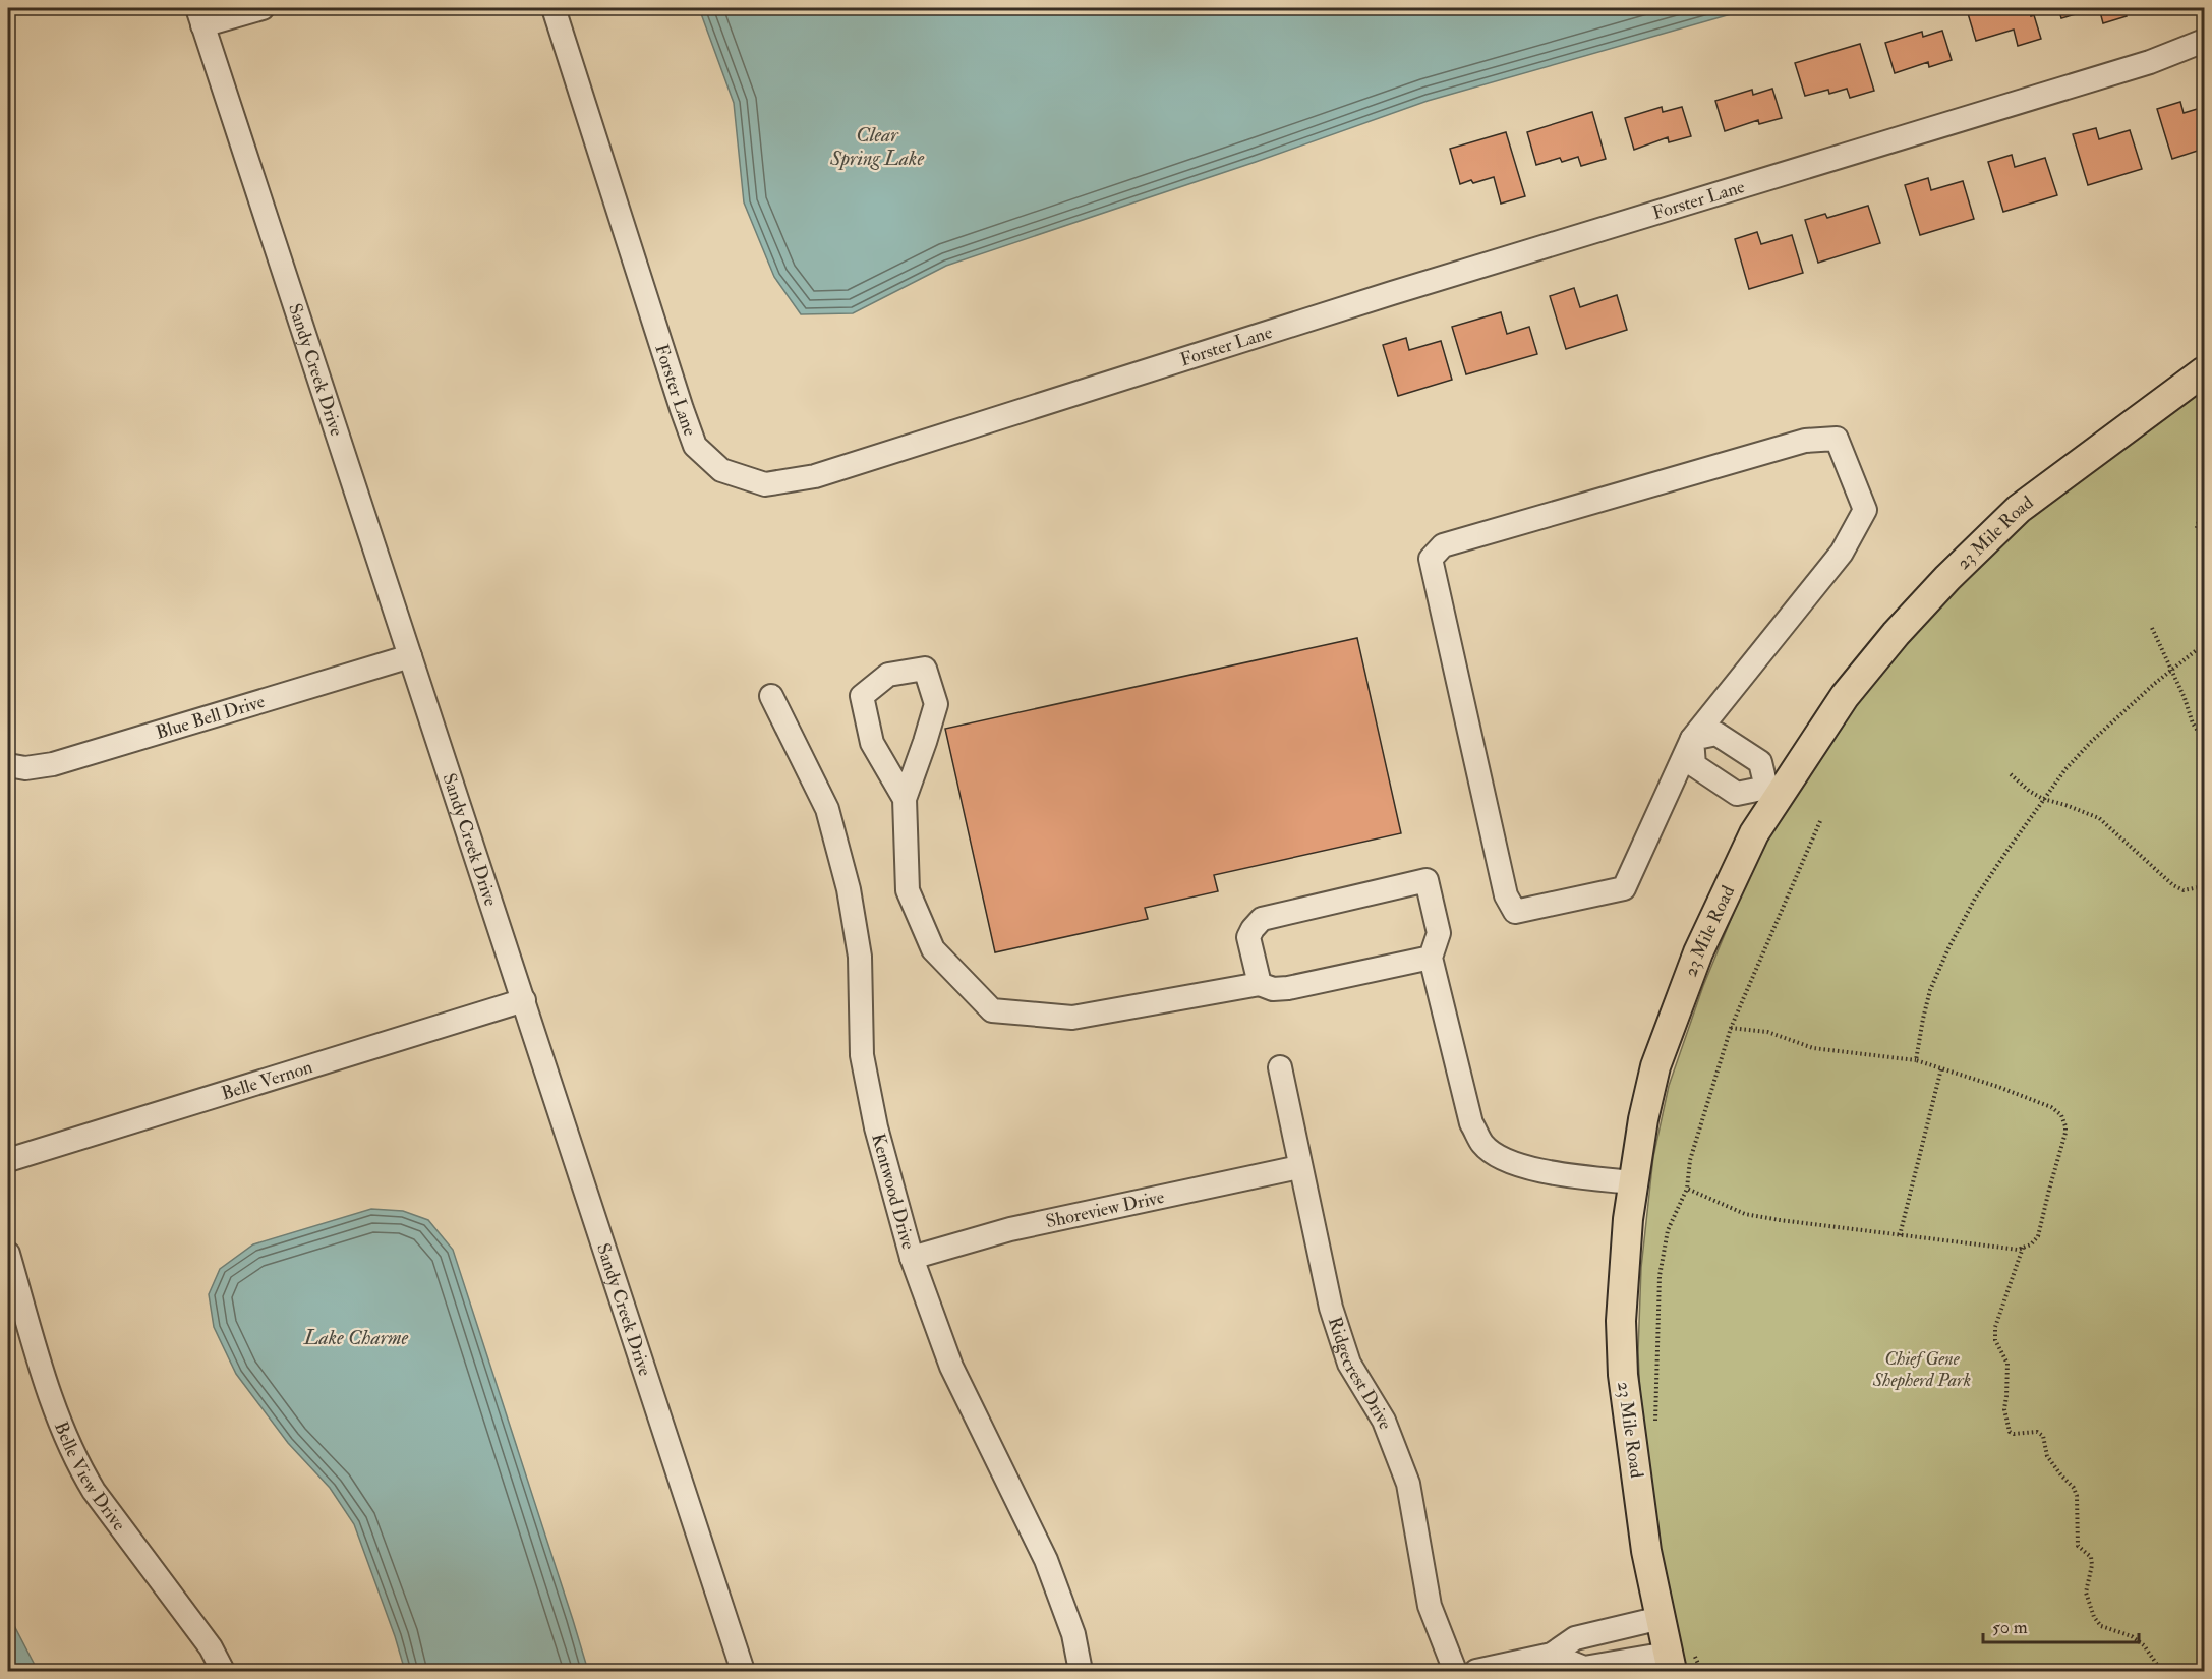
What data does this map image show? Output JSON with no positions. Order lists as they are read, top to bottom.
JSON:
{
  "streets": {
    "main road": ["23 Mile Road"],
    "street": [
      "Forster Lane",
      "Sandy Creek Drive",
      "Blue Bell Drive",
      "Belle Vernon",
      "Kentwood Drive",
      "Shoreview Drive",
      "Ridgecrest Drive",
      "Belle View Drive"
    ]
  },
  "crossings": [
    ["Sandy Creek Drive", "Blue Bell Drive"],
    ["Sandy Creek Drive", "Belle Vernon"],
    ["Kentwood Drive", "Shoreview Drive"],
    ["Shoreview Drive", "Ridgecrest Drive"]
  ],
  "water": ["Clear Spring Lake", "Lake Charme"],
  "parks": ["Chief Gene Shepherd Park"],
  "scale_bar": "50 m"
}
